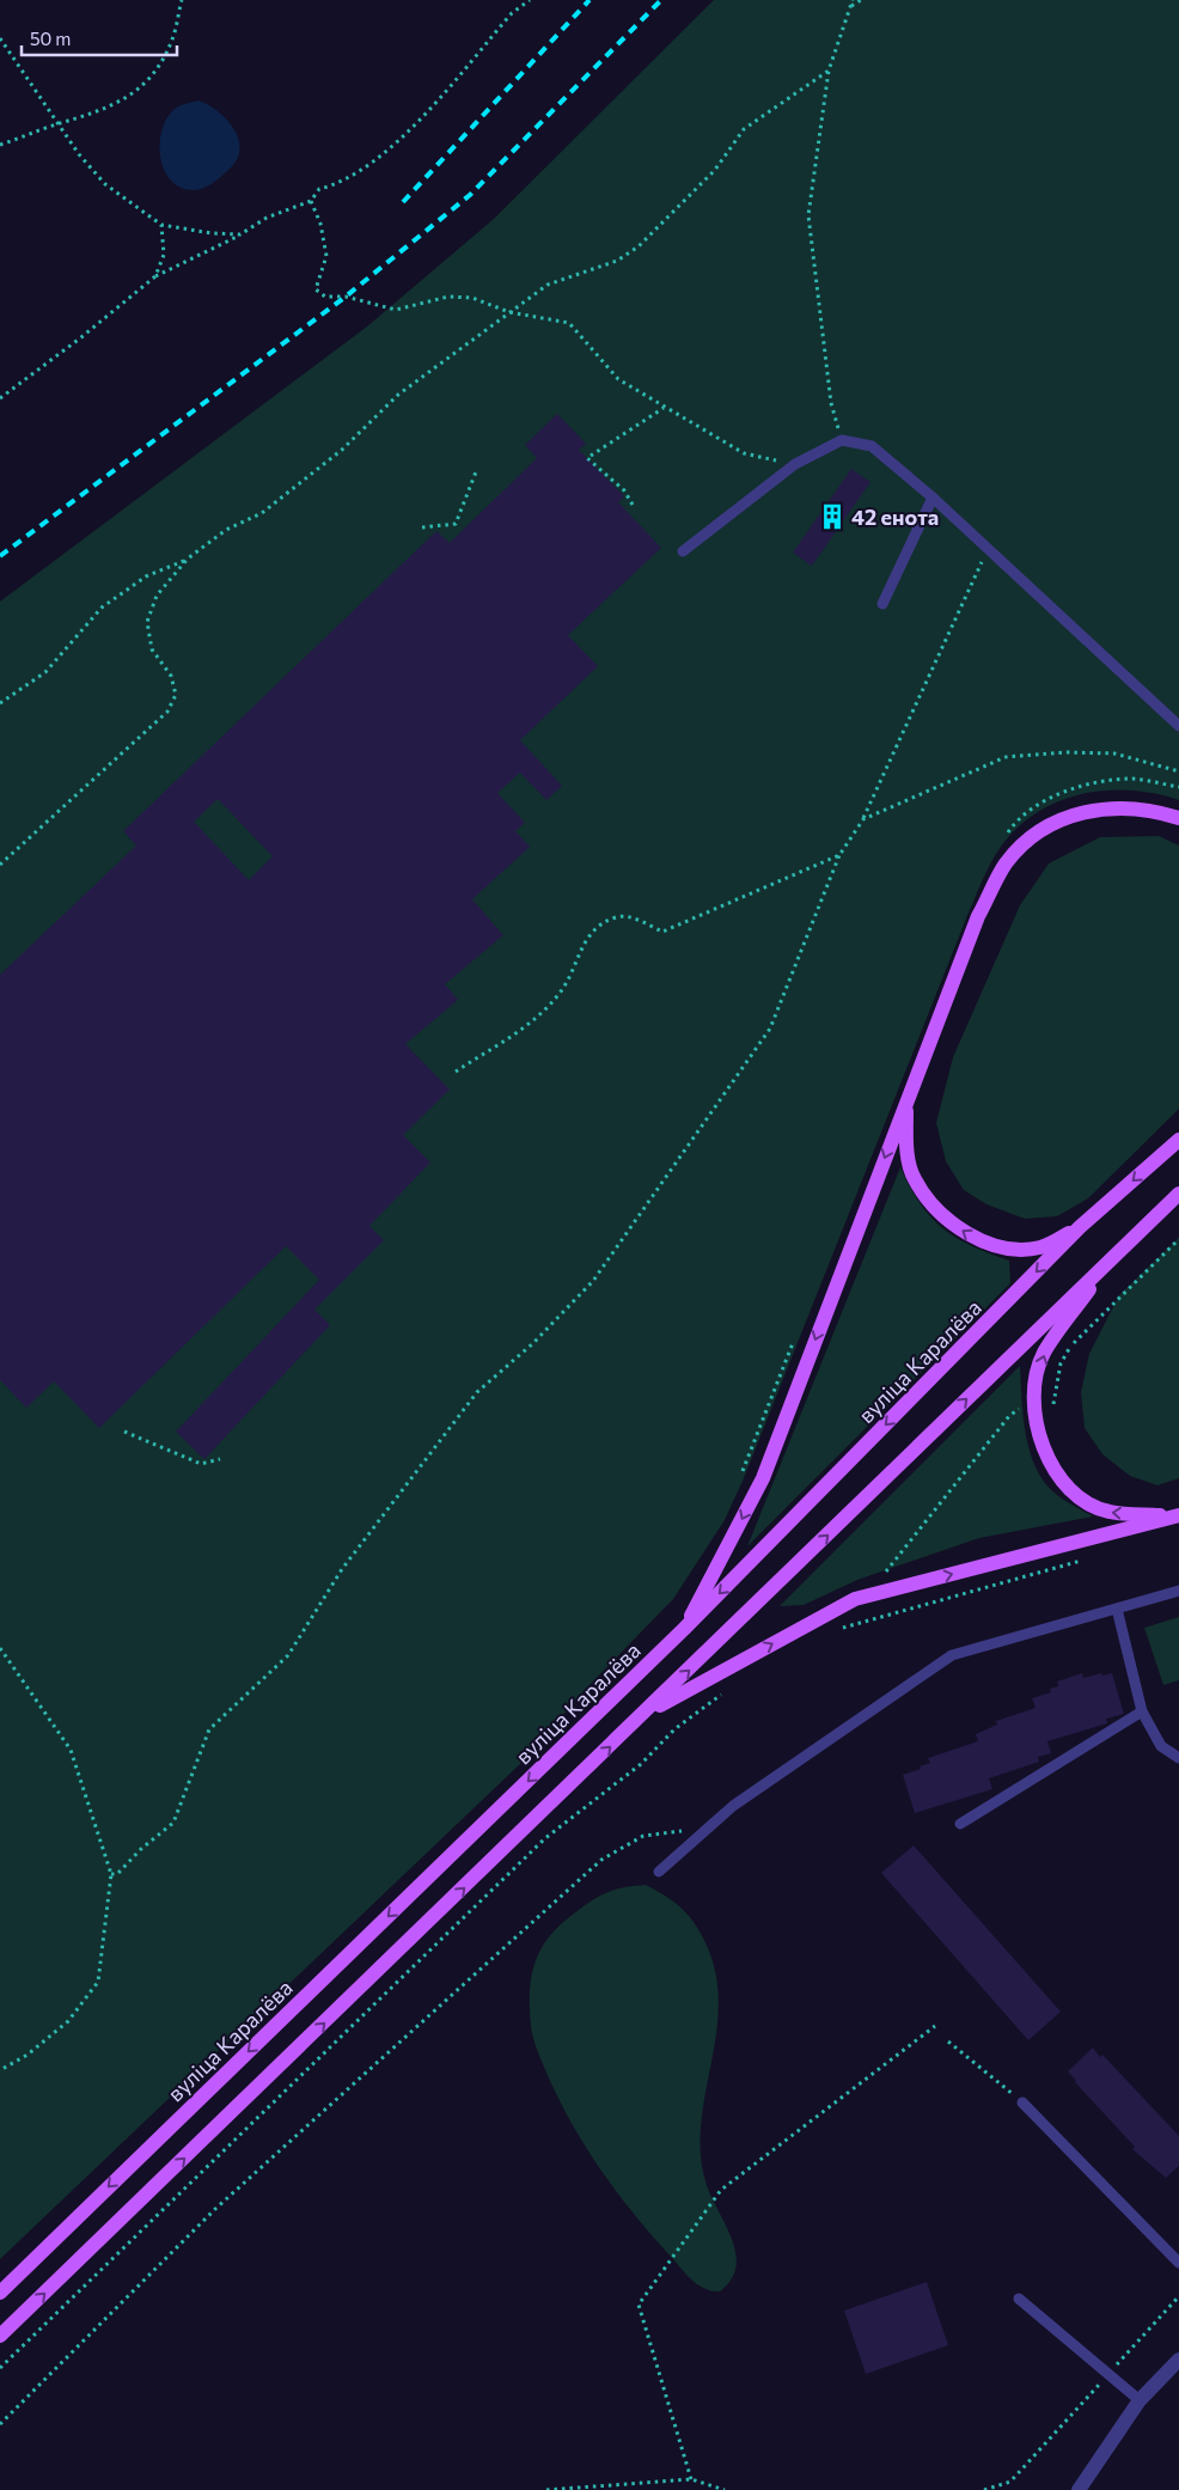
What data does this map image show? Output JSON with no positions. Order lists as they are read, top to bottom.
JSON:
{
  "streets": {
    "main road": ["вуліца Каралёва"]
  },
  "places": {
    "building": ["42 енота"]
  },
  "scale_bar": "50 m"
}
